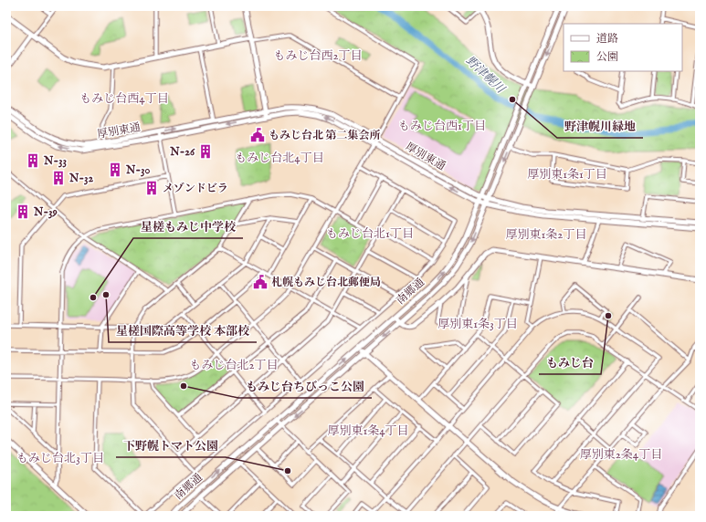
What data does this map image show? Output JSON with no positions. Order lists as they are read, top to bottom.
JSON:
{
  "streets": {
    "street": ["厚別東通", "南郷通"]
  },
  "crossings": [
    ["厚別東通", "南郷通"]
  ],
  "districts": [
    "もみじ台西2丁目",
    "もみじ台西4丁目",
    "もみじ台西1丁目",
    "もみじ台北4丁目",
    "厚別東1条1丁目",
    "もみじ台北1丁目",
    "厚別東1条2丁目",
    "厚別東1条3丁目",
    "もみじ台北2丁目",
    "厚別東1条4丁目",
    "厚別東2条4丁目",
    "もみじ台北3丁目"
  ],
  "water": ["野津幌川"],
  "places": {
    "other": [
      "野津幌川緑地",
      "星槎国際高等学校 本部校",
      "星槎もみじ中学校",
      "もみじ台",
      "もみじ台ちびっこ公園",
      "下野幌トマト公園"
    ],
    "public building": ["もみじ台北 第二集会所", "札幌もみじ台北郵便局"],
    "building": [
      "N-26",
      "N-33",
      "N-30",
      "N-32",
      "メゾンドビラ",
      "N-39"
    ]
  },
  "legend": ["道路", "公園"]
}
